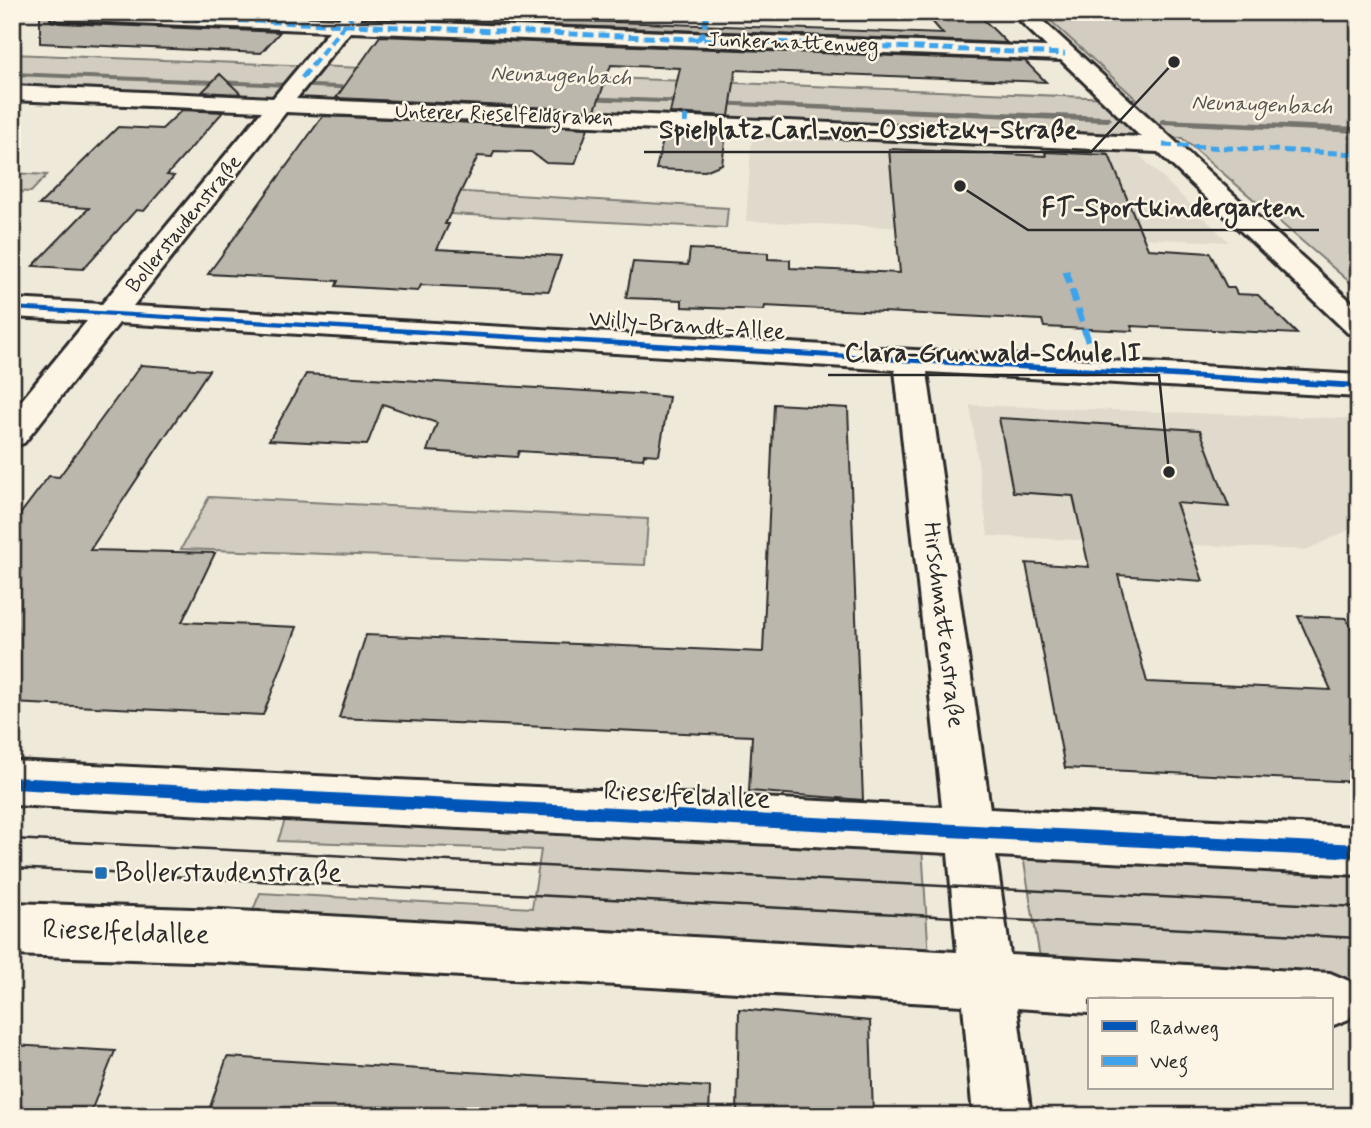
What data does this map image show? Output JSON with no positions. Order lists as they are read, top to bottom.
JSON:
{
  "streets": {
    "street": [
      "Junkermattenweg",
      "Unterer Rieselfeldgraben",
      "Bollerstaudenstraße",
      "Willy-Brandt-Allee",
      "Hirschmattenstraße",
      "Rieselfeldallee"
    ]
  },
  "crossings": [
    ["Junkermattenweg", "Bollerstaudenstraße"],
    ["Unterer Rieselfeldgraben", "Bollerstaudenstraße"],
    ["Bollerstaudenstraße", "Willy-Brandt-Allee"],
    ["Willy-Brandt-Allee", "Hirschmattenstraße"],
    ["Hirschmattenstraße", "Rieselfeldallee"]
  ],
  "water": ["Neunaugenbach"],
  "places": {
    "other": ["Spielplatz Carl-von-Ossietzky-Straße", "FT-Sportkindergarten", "Clara-Grunwald-Schule II"],
    "transit": ["Bollerstaudenstraße"]
  },
  "legend": ["Radweg", "Weg"]
}
